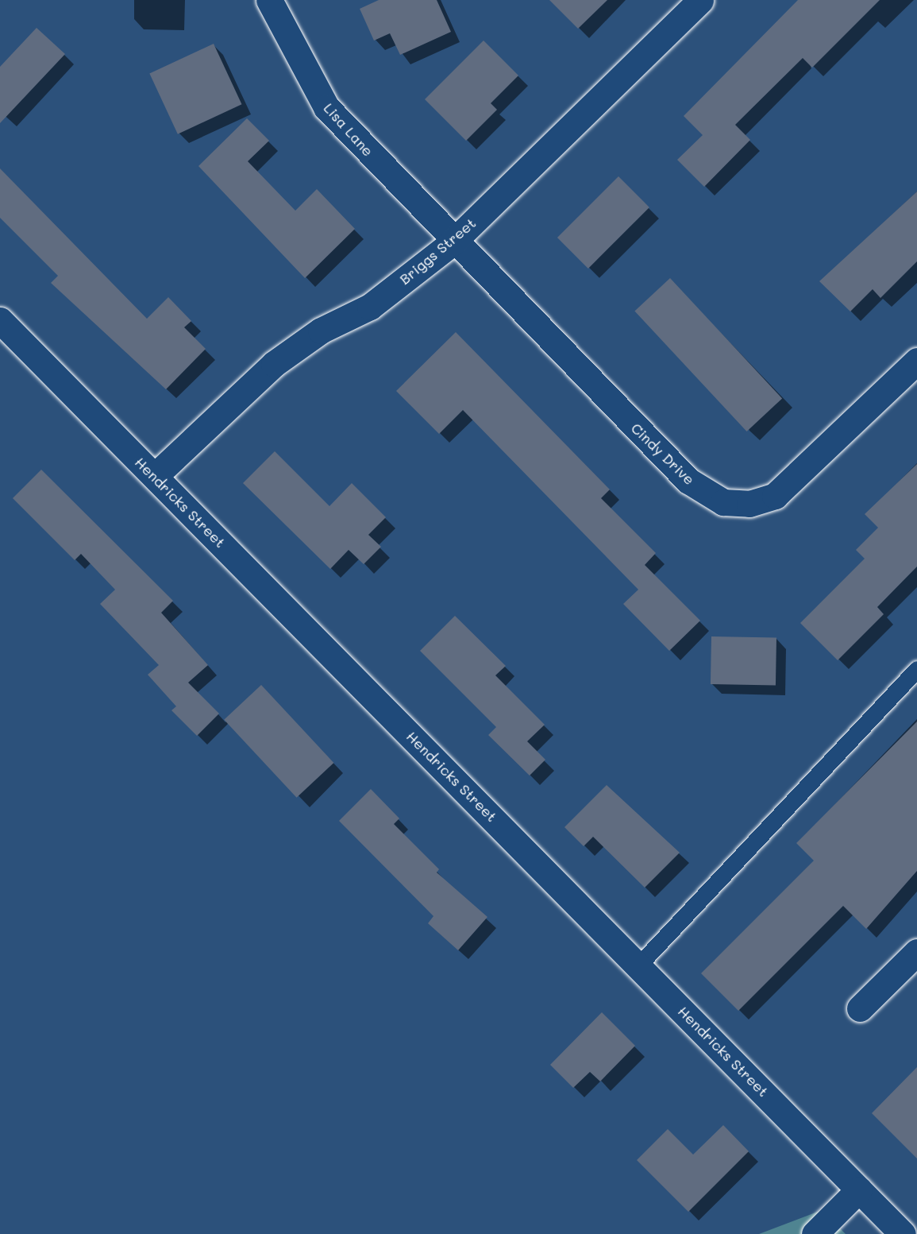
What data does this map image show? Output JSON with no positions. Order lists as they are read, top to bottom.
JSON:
{
  "streets": {
    "street": [
      "Lisa Lane",
      "Briggs Street",
      "Cindy Drive",
      "Hendricks Street"
    ]
  },
  "crossings": [
    ["Lisa Lane", "Briggs Street"],
    ["Lisa Lane", "Cindy Drive"],
    ["Briggs Street", "Cindy Drive"],
    ["Briggs Street", "Hendricks Street"]
  ]
}
